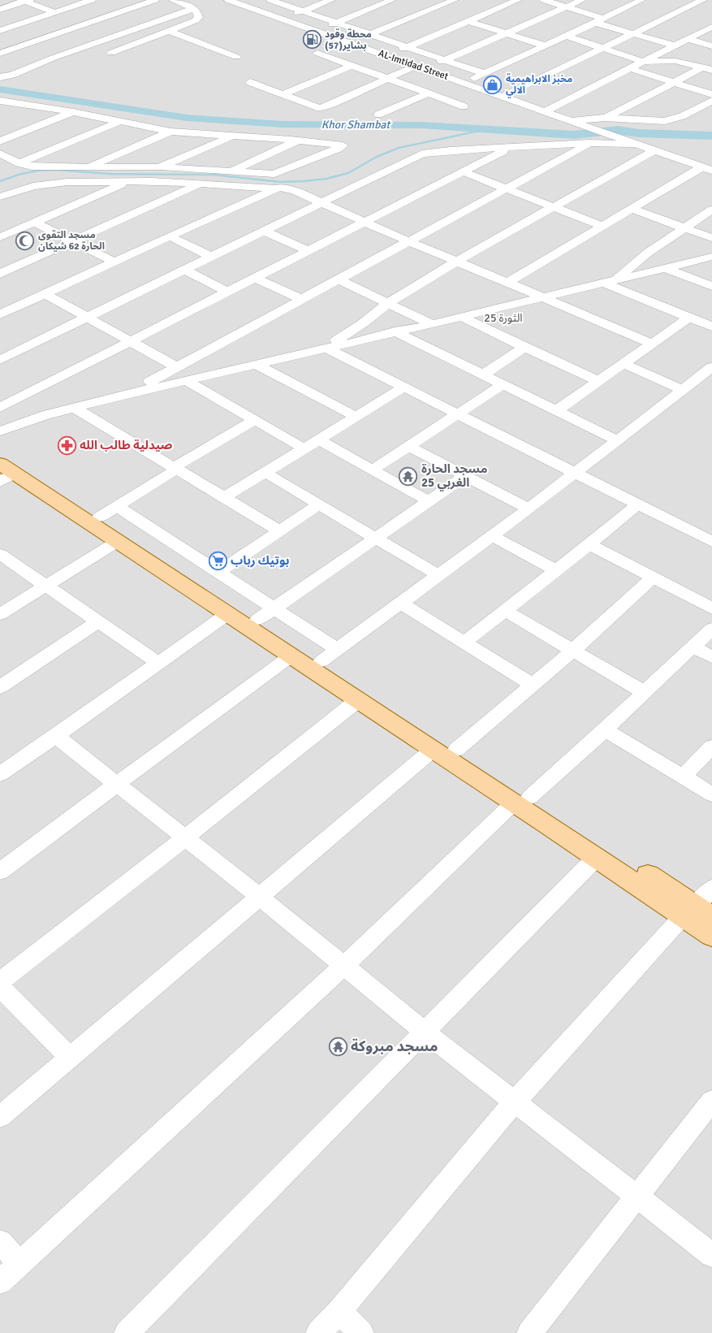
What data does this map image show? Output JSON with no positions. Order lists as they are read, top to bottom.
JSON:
{
  "streets": {
    "street": ["AL-Imtidad Street"]
  },
  "districts": ["الثورة 25"],
  "water": ["Khor Shambat"],
  "places": {
    "fuel station": ["محطة وقود بشاير(57)"],
    "shop": ["مخبز الابراهيمية الالي"],
    "mosque": ["مسجد التقوى الحارة 62 شيكان"],
    "pharmacy": ["صيدلية طالب الله"],
    "temple": ["مسجد الحارة 25 الغربي", "مسجد مبروكة"],
    "supermarket": ["بوتيك رباب"]
  }
}
